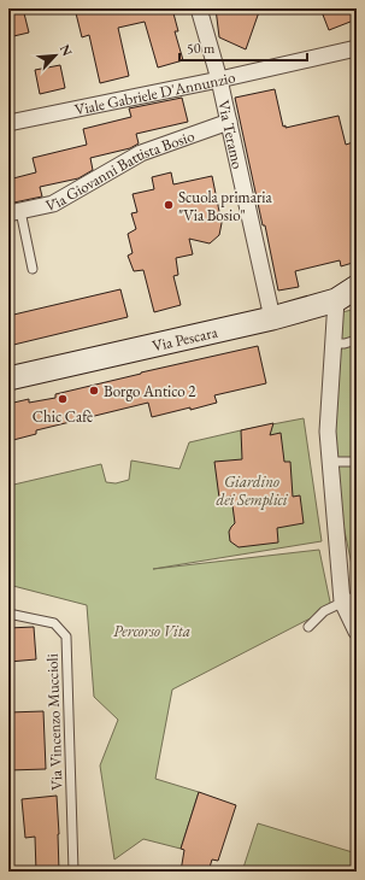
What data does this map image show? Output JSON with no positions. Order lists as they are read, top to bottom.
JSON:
{
  "streets": {
    "street": [
      "Viale Gabriele D'Annunzio",
      "Via Teramo",
      "Via Giovanni Battista Bosio",
      "Via Pescara"
    ],
    "lane": ["Via Vincenzo Muccioli"]
  },
  "crossings": [
    ["Viale Gabriele D'Annunzio", "Via Teramo"],
    ["Via Teramo", "Via Giovanni Battista Bosio"],
    ["Via Teramo", "Via Pescara"]
  ],
  "parks": ["Giardino dei Semplici", "Percorso Vita"],
  "places": ["Scuola primaria \"Via Bosio\"", "Borgo Antico 2", "Chic Cafè"],
  "scale_bar": "50 m",
  "north": "top right"
}
